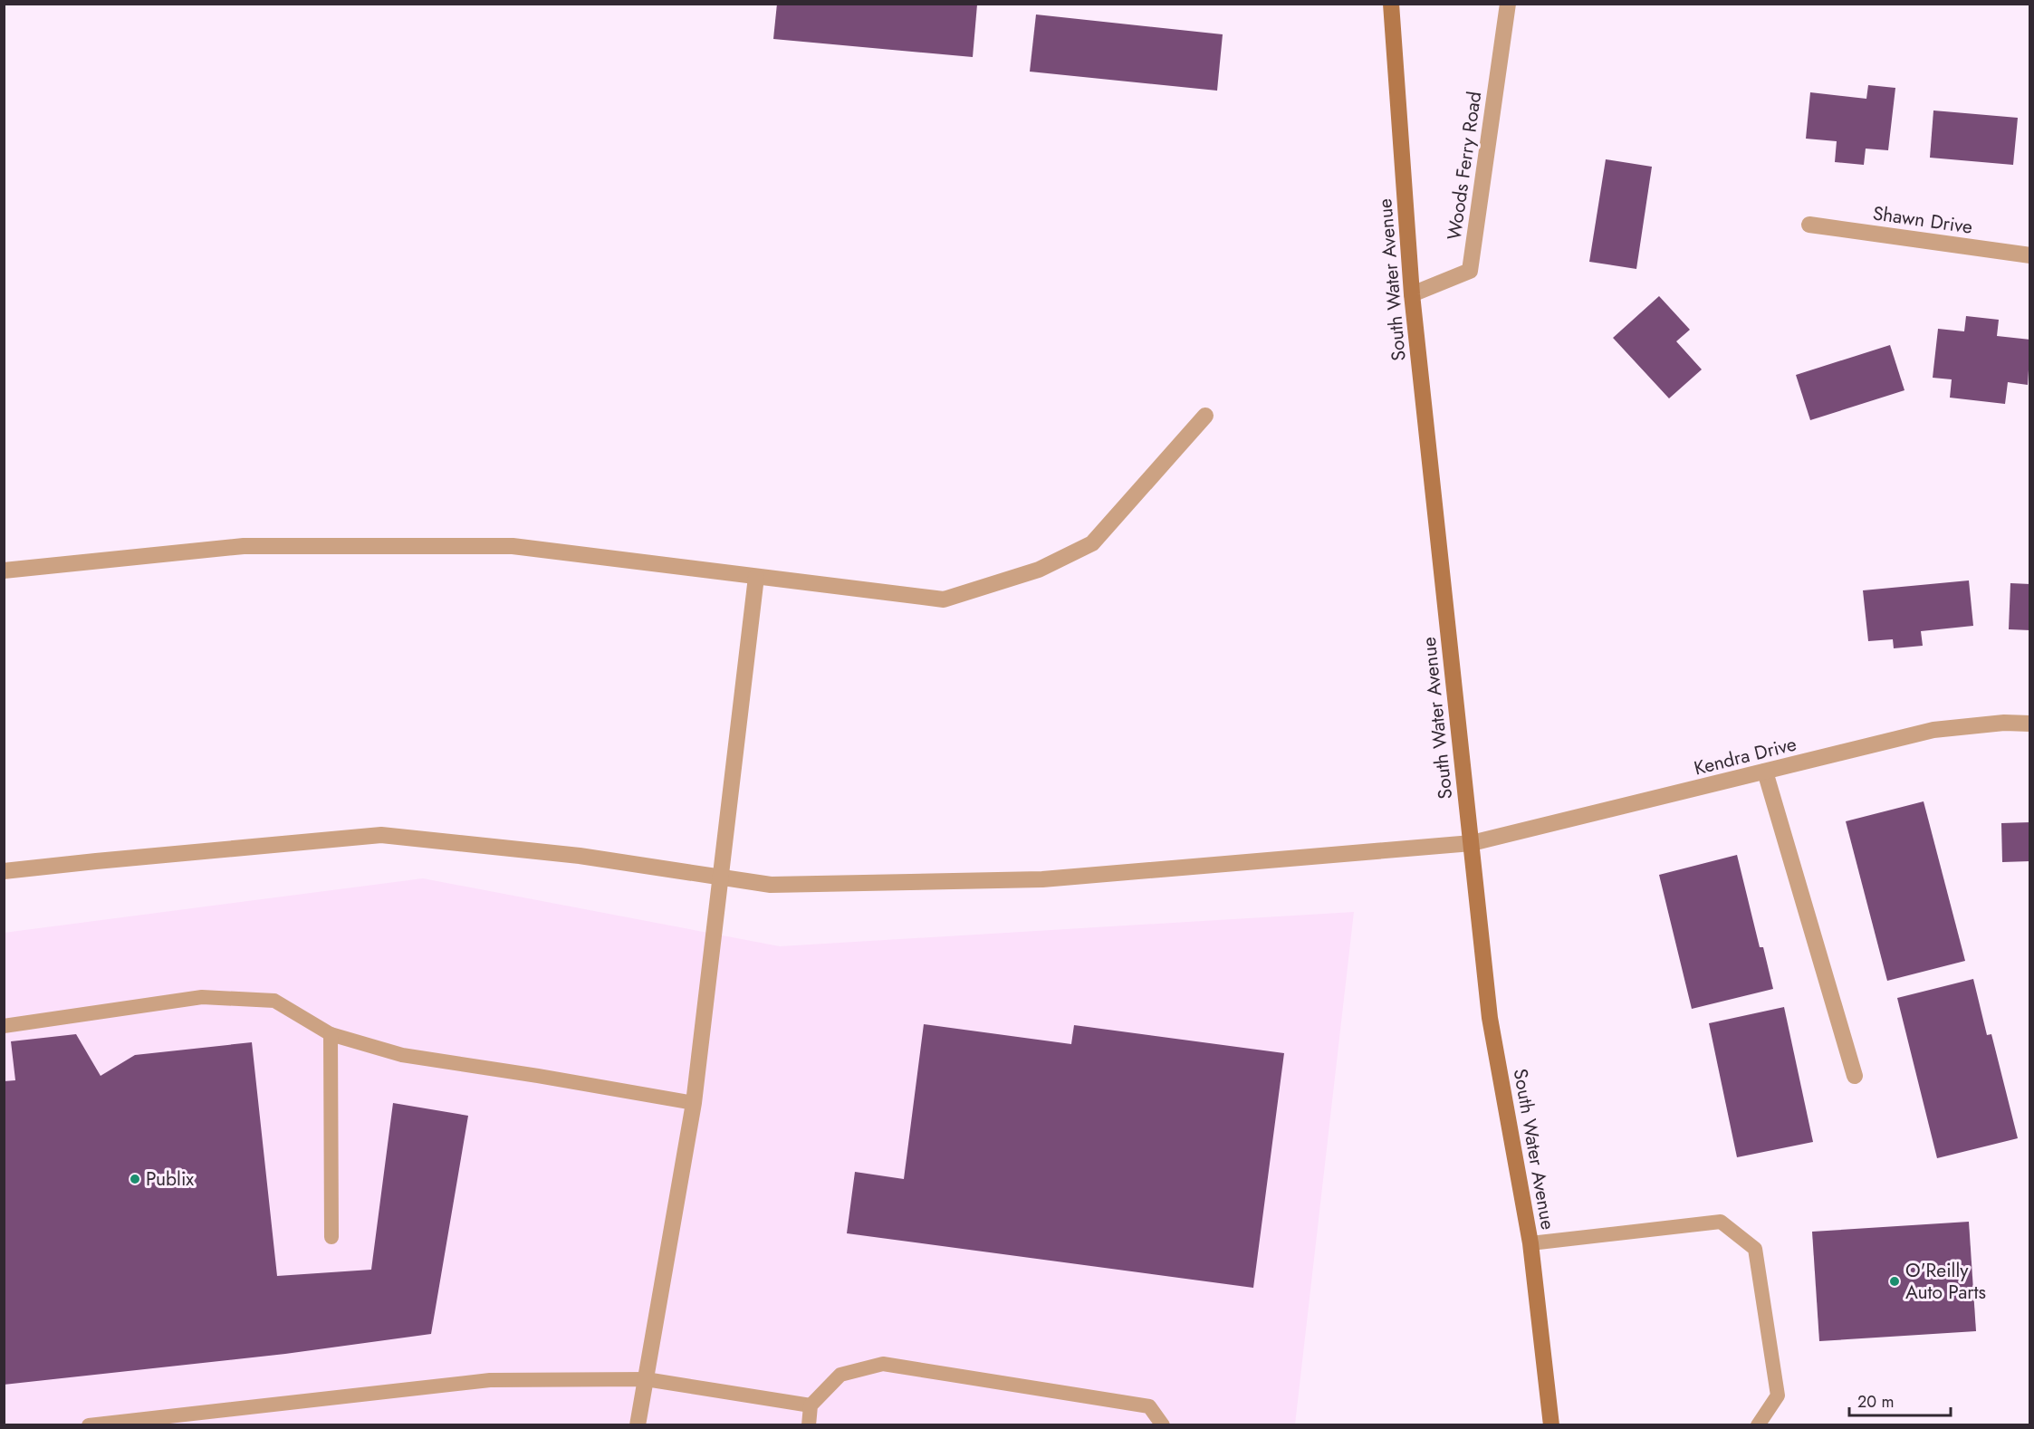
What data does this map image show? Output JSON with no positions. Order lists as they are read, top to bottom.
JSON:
{
  "streets": {
    "main road": ["South Water Avenue"],
    "street": ["Woods Ferry Road", "Shawn Drive", "Kendra Drive"]
  },
  "crossings": [
    ["Woods Ferry Road", "South Water Avenue"],
    ["South Water Avenue", "Kendra Drive"]
  ],
  "places": ["Publix", "O'Reilly Auto Parts"],
  "scale_bar": "20 m"
}
